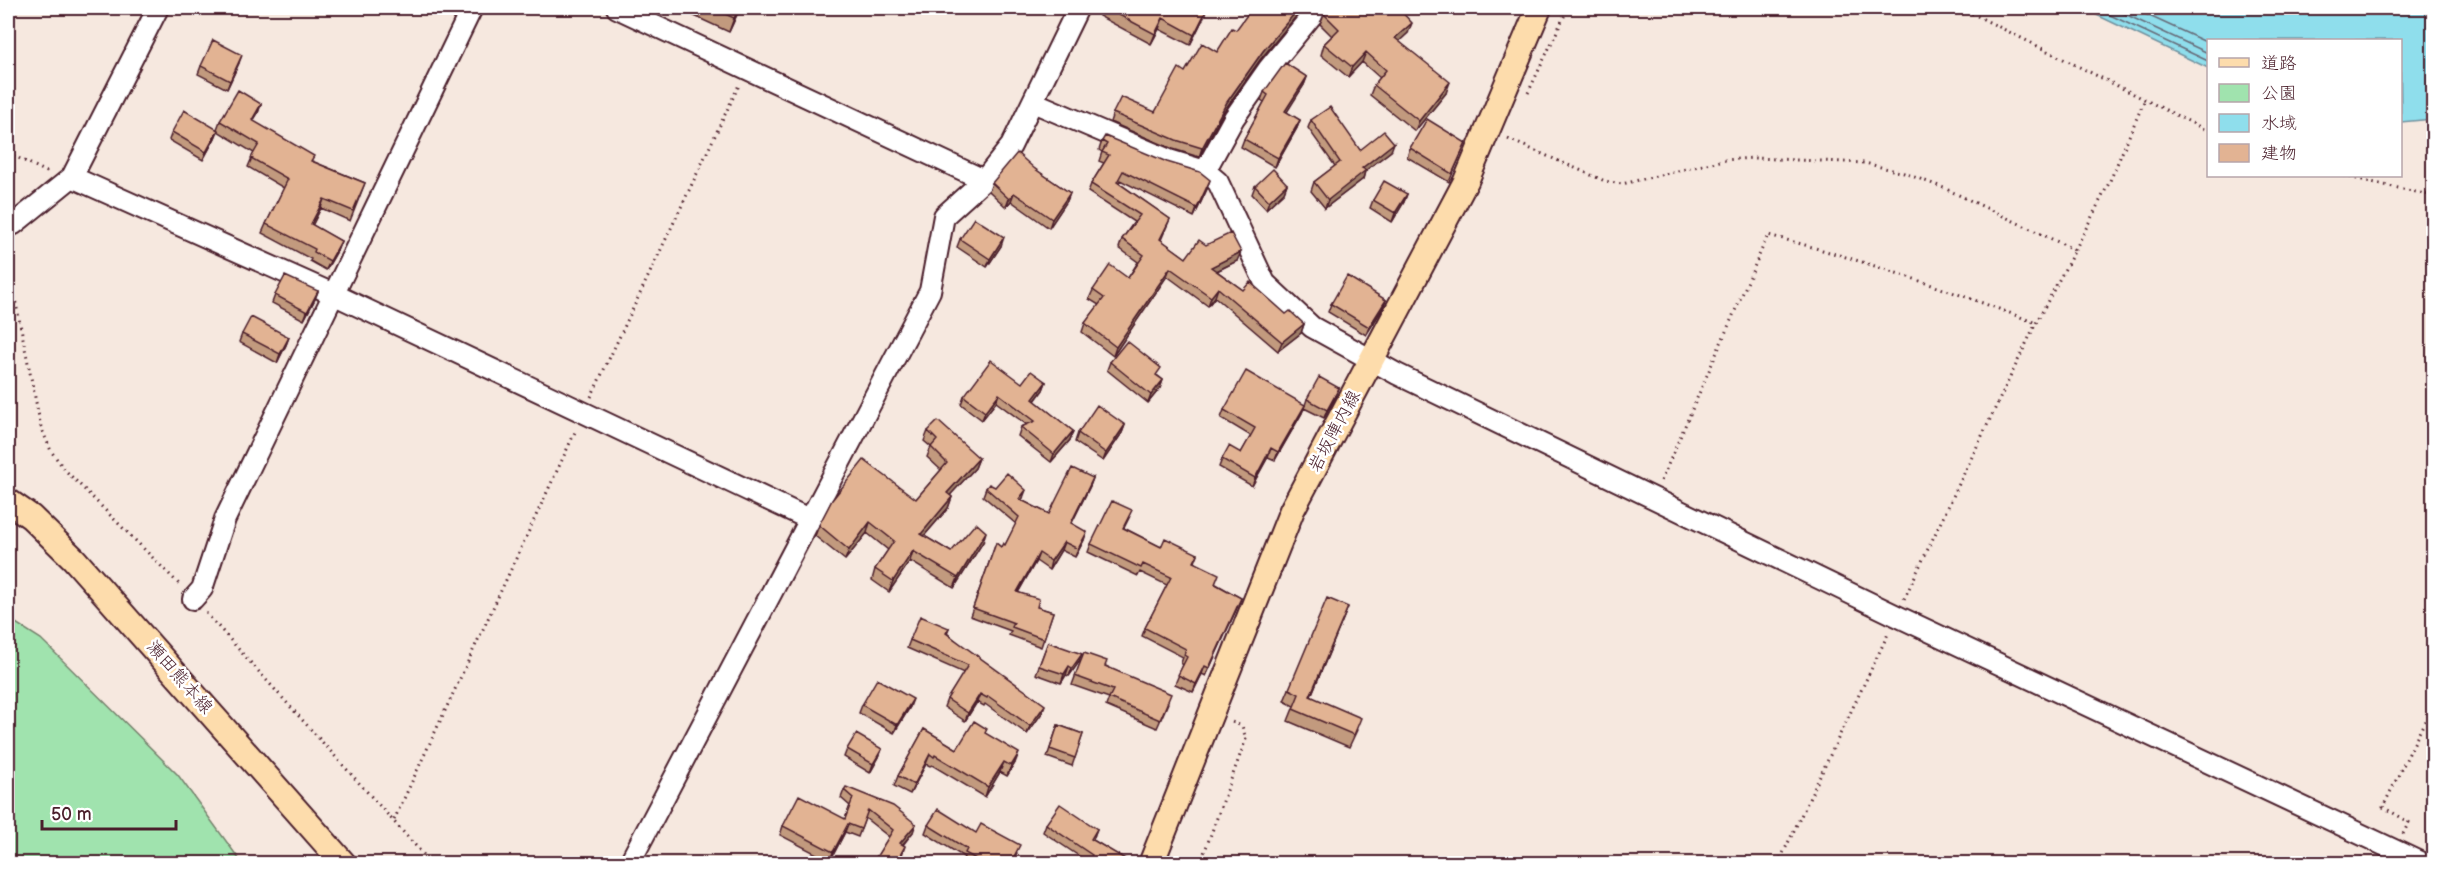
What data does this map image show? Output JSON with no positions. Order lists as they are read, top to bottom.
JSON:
{
  "streets": {
    "main road": ["岩坂陣内線", "瀬田熊本線"]
  },
  "legend": [
    "道路",
    "公園",
    "水域",
    "建物"
  ],
  "scale_bar": "50 m"
}
